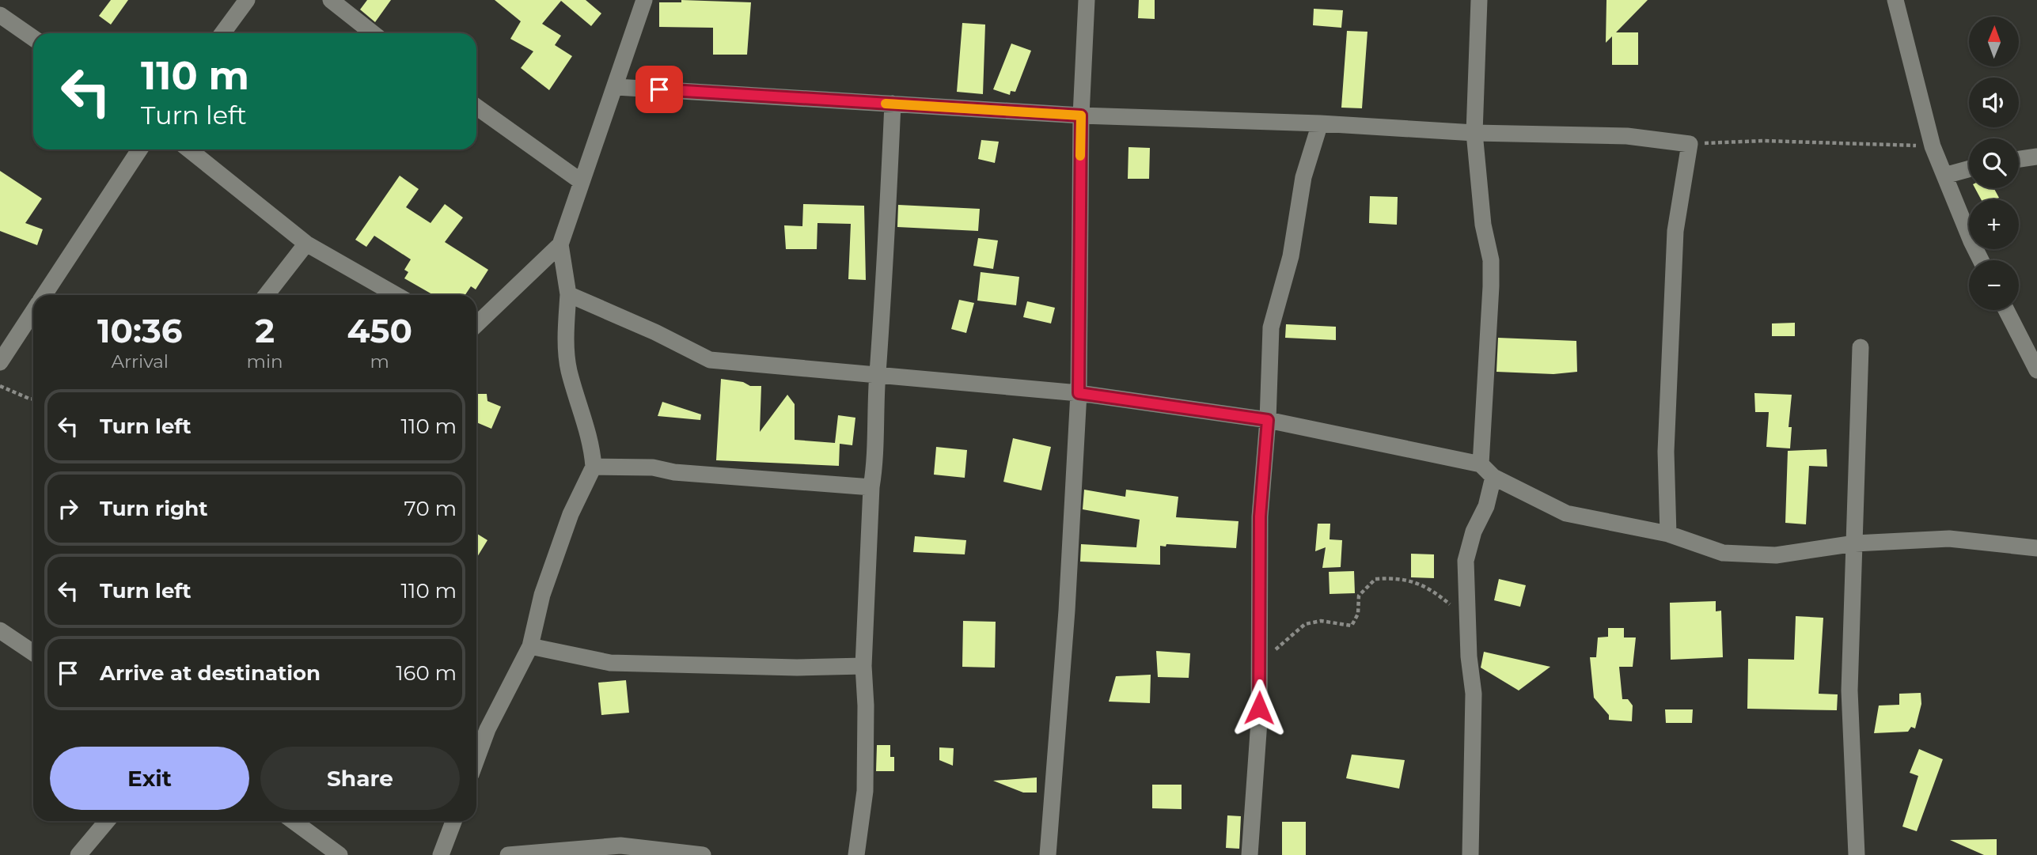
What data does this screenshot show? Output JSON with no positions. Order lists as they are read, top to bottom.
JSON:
{
  "north": "top",
  "page": {
    "map_buttons": ["+", "−"],
    "turn": ["110 m", "Turn left"],
    "eta": [
      "10:36",
      "Arrival",
      "2",
      "min",
      "450",
      "m"
    ],
    "list": [
      {
        "name": "Turn left",
        "value": "110 m"
      },
      {
        "name": "Turn right",
        "value": "70 m"
      },
      {
        "name": "Turn left",
        "value": "110 m"
      },
      {
        "name": "Arrive at destination",
        "value": "160 m"
      }
    ],
    "buttons": ["Exit", "Share"]
  }
}
